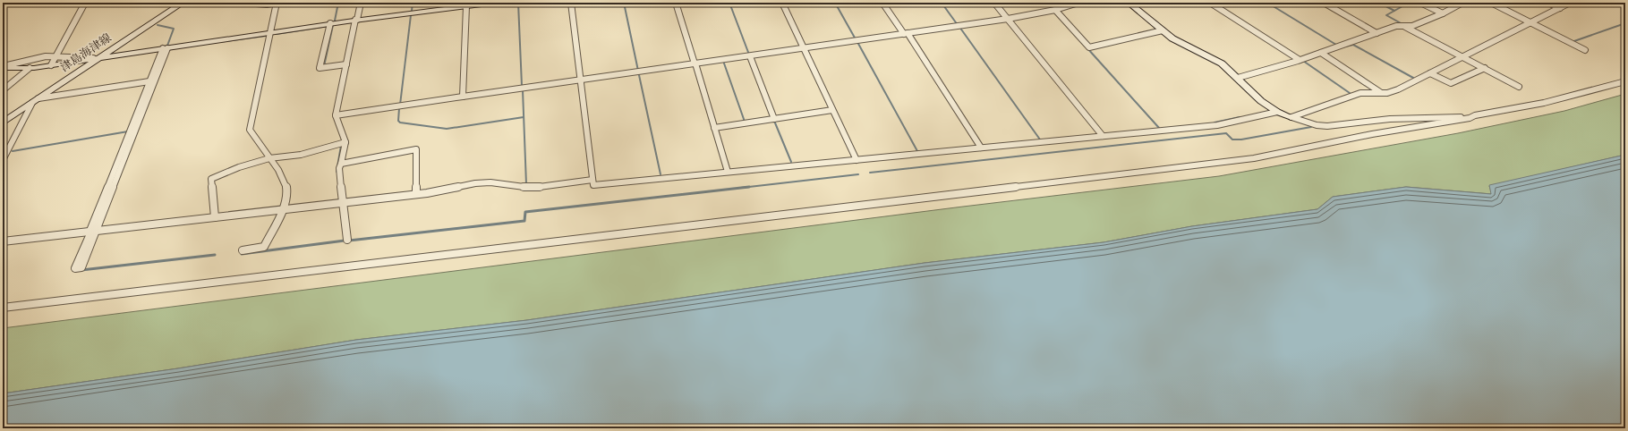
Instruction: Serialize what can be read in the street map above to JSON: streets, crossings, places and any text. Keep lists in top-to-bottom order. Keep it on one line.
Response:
{"streets":{"street":["津島海津線"]}}
